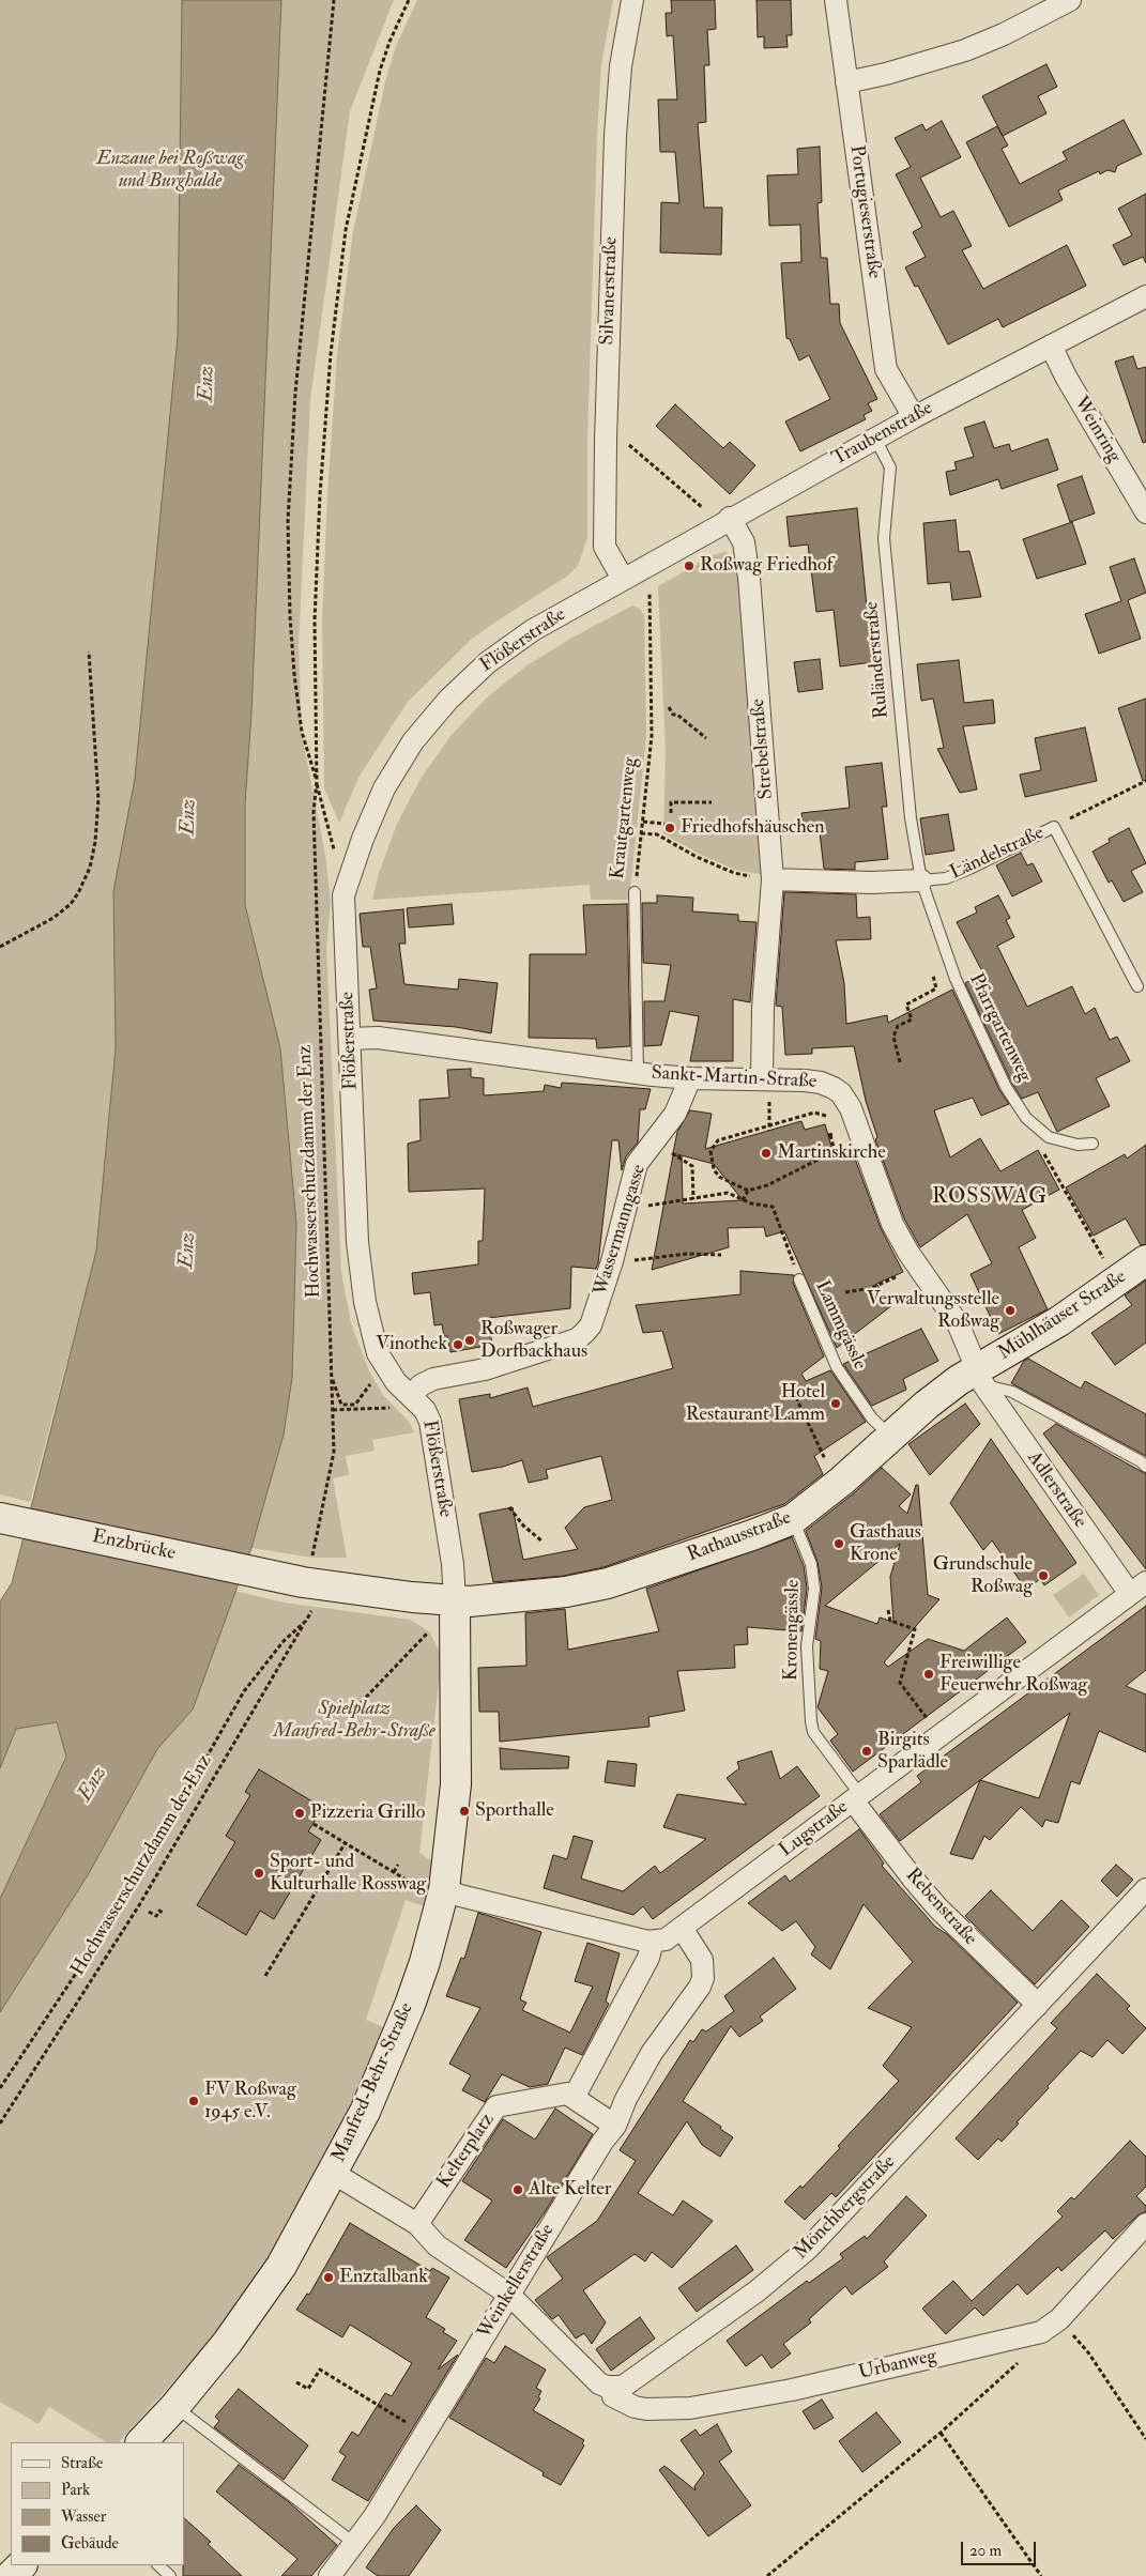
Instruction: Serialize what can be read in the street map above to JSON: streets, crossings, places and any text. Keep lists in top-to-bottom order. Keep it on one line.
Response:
{"streets":{"street":["Portugieserstraße","Silvanerstraße","Weinring","Traubenstraße","Flößerstraße","Strebelstraße","Ländelstraße","Sankt-Martin-Straße","Wassermanngasse","Mühlhäuser Straße","Adlerstraße","Rathausstraße","Enzbrücke","Lugstraße","Rebenstraße","Manfred-Behr-Straße","Kelterplatz","Mönchbergstraße","Weinkellerstraße","Urbanweg"],"lane":["Ruländerstraße","Krautgartenweg","Pfarrgartenweg","Lammgässle","Kronengässle"],"path":["Hochwasserschutzdamm der Enz"]},"crossings":[["Portugieserstraße","Traubenstraße"],["Silvanerstraße","Traubenstraße"],["Silvanerstraße","Flößerstraße"],["Silvanerstraße","Krautgartenweg"],["Weinring","Traubenstraße"],["Traubenstraße","Flößerstraße"],["Traubenstraße","Ruländerstraße"],["Traubenstraße","Strebelstraße"],["Traubenstraße","Krautgartenweg"],["Flößerstraße","Krautgartenweg"],["Flößerstraße","Sankt-Martin-Straße"],["Flößerstraße","Wassermanngasse"],["Flößerstraße","Rathausstraße"],["Flößerstraße","Manfred-Behr-Straße"],["Ruländerstraße","Ländelstraße"],["Ruländerstraße","Pfarrgartenweg"],["Strebelstraße","Ländelstraße"],["Strebelstraße","Sankt-Martin-Straße"],["Krautgartenweg","Sankt-Martin-Straße"],["Ländelstraße","Pfarrgartenweg"],["Sankt-Martin-Straße","Wassermanngasse"],["Sankt-Martin-Straße","Mühlhäuser Straße"],["Sankt-Martin-Straße","Adlerstraße"],["Sankt-Martin-Straße","Rathausstraße"],["Hochwasserschutzdamm der Enz","Rathausstraße"],["Hochwasserschutzdamm der Enz","Enzbrücke"],["Mühlhäuser Straße","Adlerstraße"],["Mühlhäuser Straße","Rathausstraße"],["Lammgässle","Rathausstraße"],["Adlerstraße","Rathausstraße"],["Adlerstraße","Lugstraße"],["Rathausstraße","Enzbrücke"],["Rathausstraße","Kronengässle"],["Rathausstraße","Manfred-Behr-Straße"],["Kronengässle","Lugstraße"],["Kronengässle","Rebenstraße"],["Lugstraße","Rebenstraße"],["Lugstraße","Weinkellerstraße"],["Rebenstraße","Mönchbergstraße"],["Mönchbergstraße","Urbanweg"]],"districts":["ROSSWAG"],"water":["Enz"],"parks":["Enzaue bei Roßwag und Burghalde","Spielplatz Manfred-Behr-Straße"],"places":["Roßwag Friedhof","Friedhofshäuschen","Martinskirche","Verwaltungsstelle Roßwag","Roßwager Dorfbackhaus","Vinothek","Hotel Restaurant Lamm","Gasthaus Krone","Grundschule Roßwag","Freiwillige Feuerwehr Roßwag","Birgits Sparlädle","Sporthalle","Pizzeria Grillo","Sport- und Kulturhalle Rosswag","FV Roßwag 1945 e.V.","Alte Kelter","Enztalbank"],"legend":["Straße","Park","Wasser","Gebäude"],"scale_bar":"20 m"}
